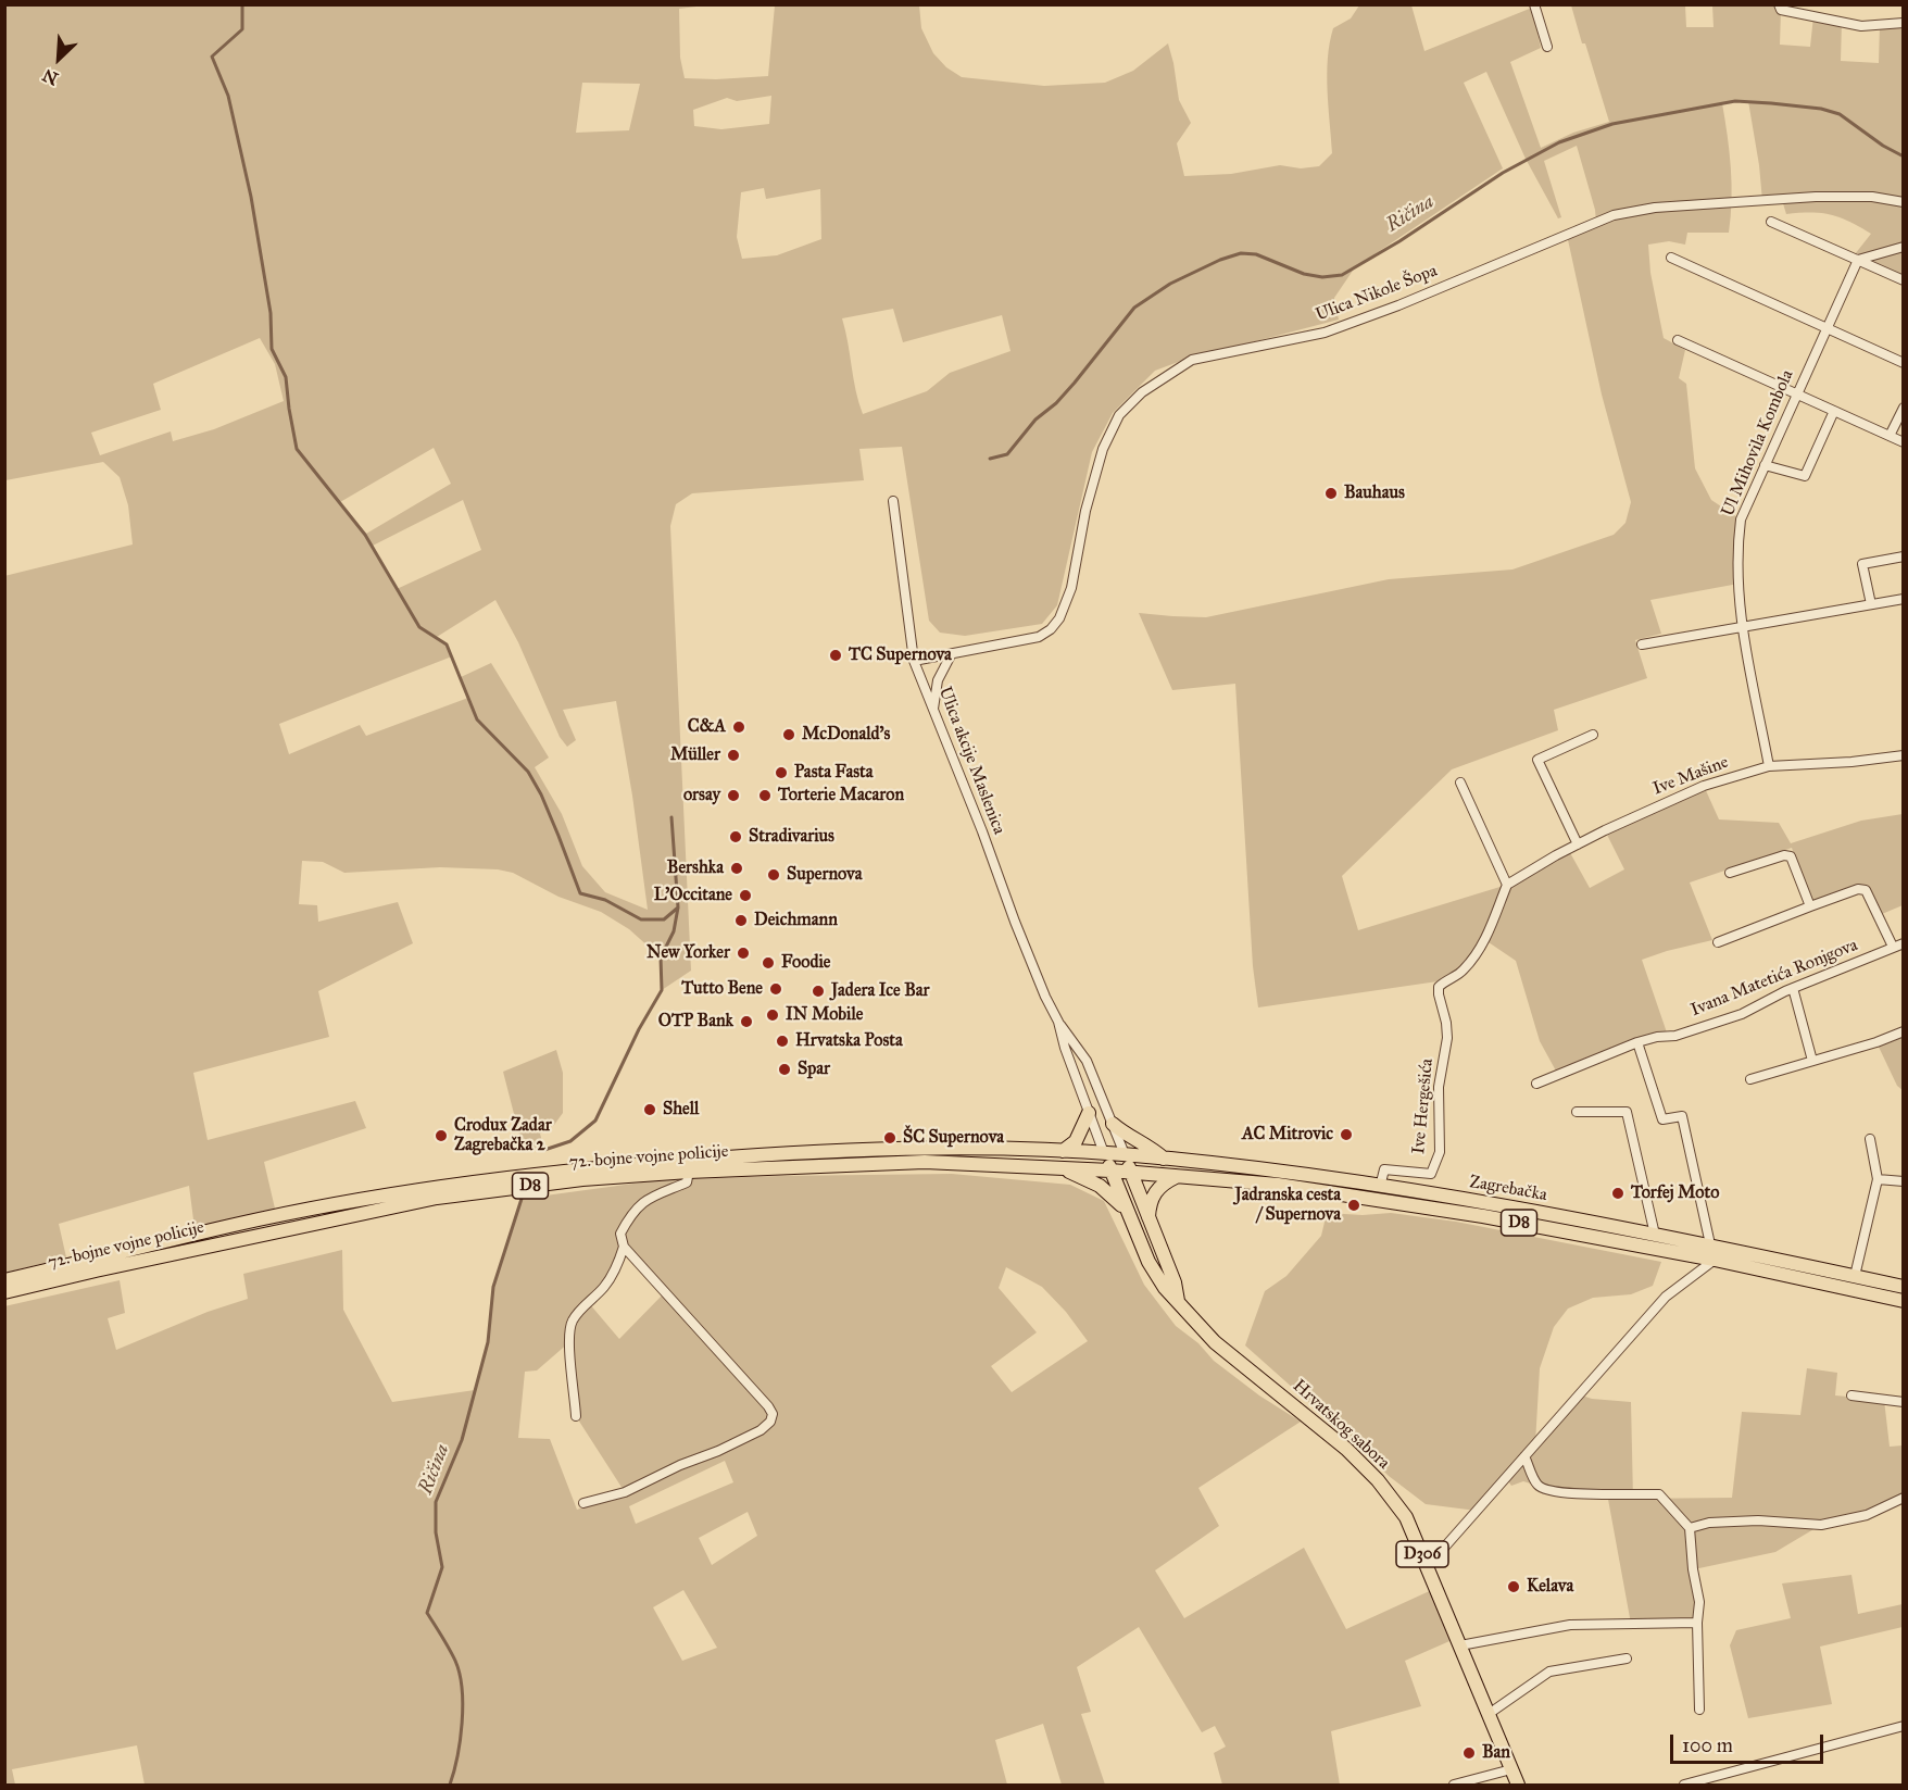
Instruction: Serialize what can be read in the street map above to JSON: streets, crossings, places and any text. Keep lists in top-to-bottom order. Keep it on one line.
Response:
{"streets":{"main road":["72. bojne vojne policije","D8","Zagrebačka","Hrvatskog sabora","D306"],"street":["Ulica Nikole Šopa","Ul Mihovila Kombola","Ulica akcije Maslenica","Ive Mašine","Ivana Matetića Ronjgova","Ive Hergešića"]},"crossings":[["Ulica Nikole Šopa","Ulica akcije Maslenica"],["Ul Mihovila Kombola","Ive Mašine"],["Ulica akcije Maslenica","72. bojne vojne policije"],["Ulica akcije Maslenica","Zagrebačka"],["Ulica akcije Maslenica","Hrvatskog sabora"],["Ive Mašine","Ive Hergešića"],["Ive Hergešića","Zagrebačka"],["72. bojne vojne policije","Zagrebačka"],["72. bojne vojne policije","Hrvatskog sabora"],["Zagrebačka","Hrvatskog sabora"]],"water":["Ričina"],"places":["Bauhaus","TC Supernova","C&A","McDonald's","Müller","Pasta Fasta","orsay","Torterie Macaron","Stradivarius","Bershka","Supernova","L'Occitane","Deichmann","New Yorker","Foodie","Tutto Bene","Jadera Ice Bar","IN Mobile","OTP Bank","Hrvatska Posta","Spar","Shell","AC Mitrovic","Crodux Zadar Zagrebačka 2","ŠC Supernova","Torfej Moto","Jadranska cesta / Supernova","Kelava","Ban"],"scale_bar":"100 m","north":"bottom left"}
